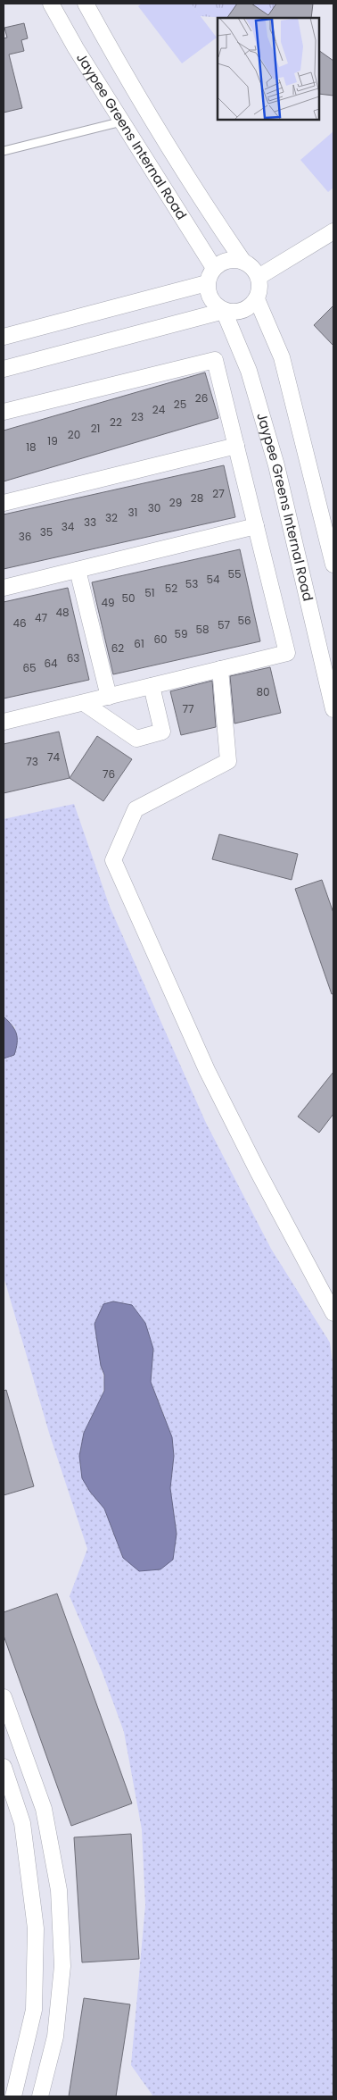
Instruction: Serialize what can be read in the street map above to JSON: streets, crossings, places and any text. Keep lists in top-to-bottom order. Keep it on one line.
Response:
{"streets":{"street":["Jaypee Greens Internal Road"]},"house_numbers":["26","25","24","23","22","21","20","19","18","27","28","29","30","31","32","33","34","35","36","55","54","53","52","51","50","49","48","47","56","46","57","58","59","60","61","62","63","64","65","80","77","74","73","76"]}
